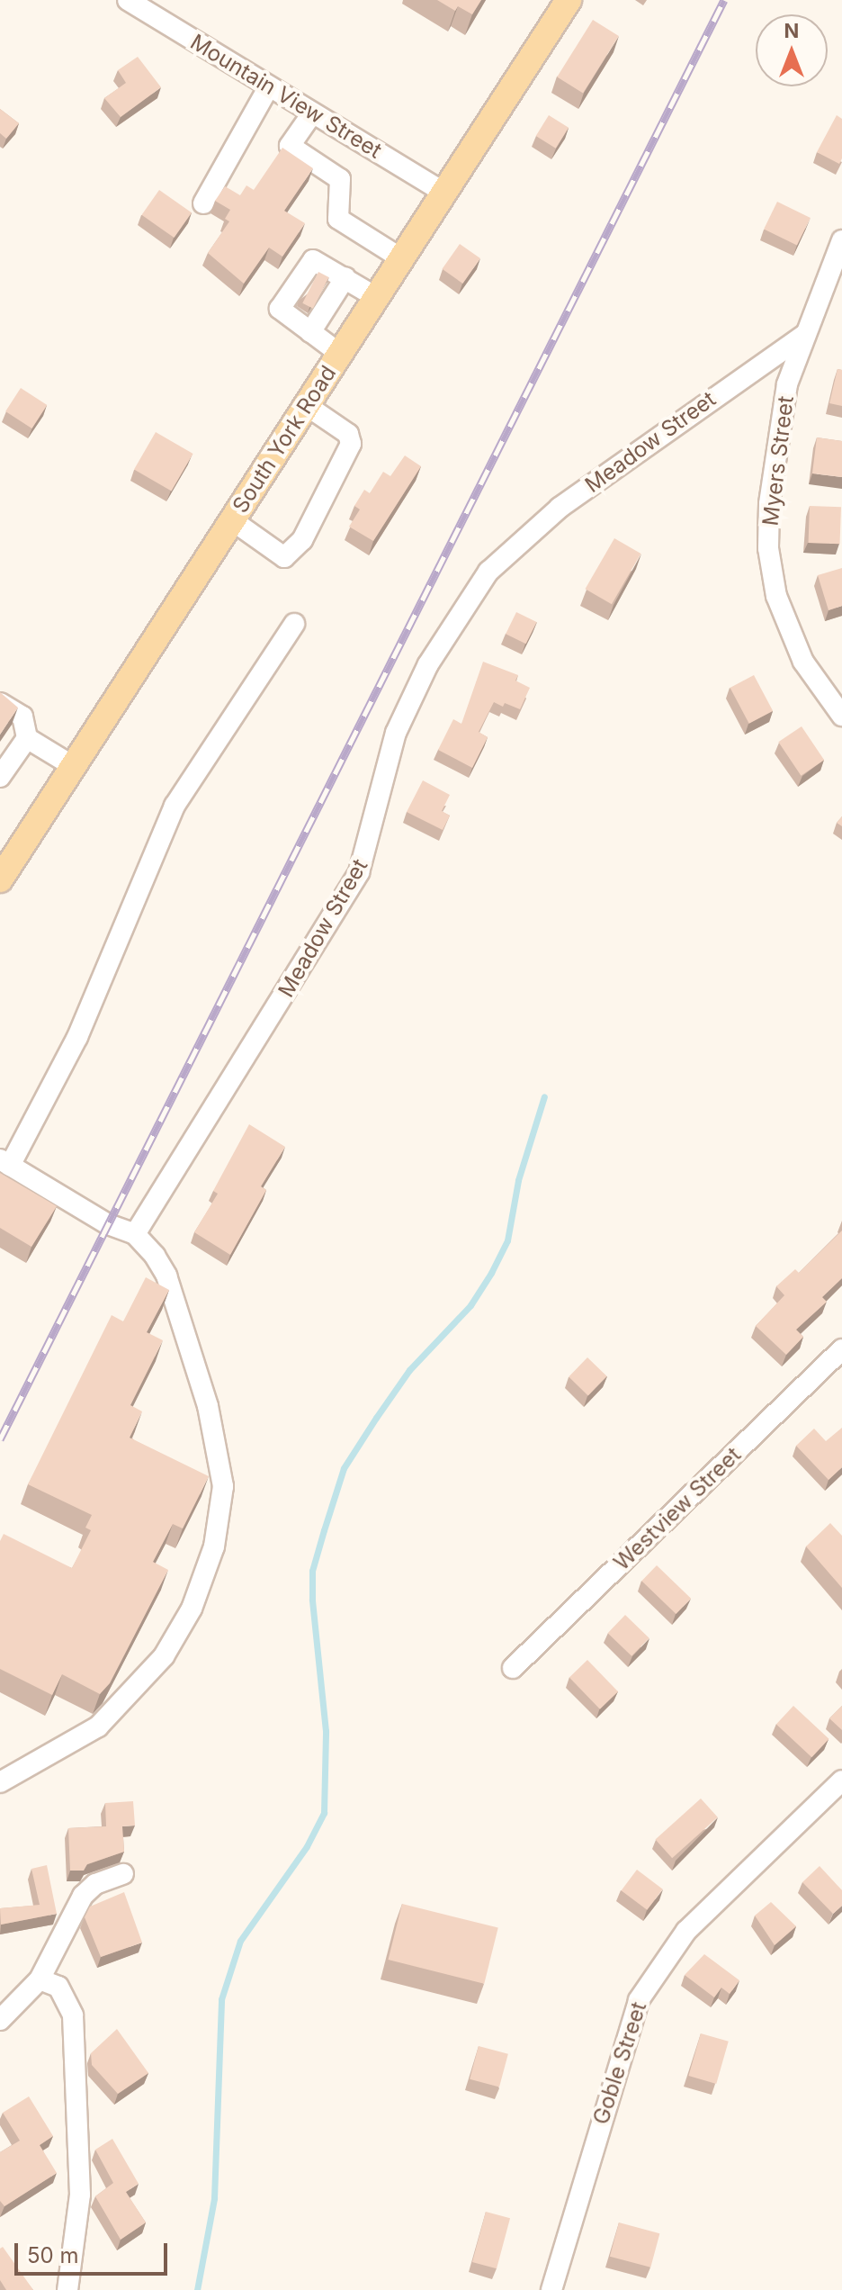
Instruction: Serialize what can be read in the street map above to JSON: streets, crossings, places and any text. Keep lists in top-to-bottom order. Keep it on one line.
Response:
{"streets":{"main road":["South York Road"],"street":["Mountain View Street","Meadow Street","Myers Street","Westview Street","Goble Street"]},"crossings":[["Mountain View Street","South York Road"],["Meadow Street","Myers Street"]],"scale_bar":"50 m","north":"top"}
